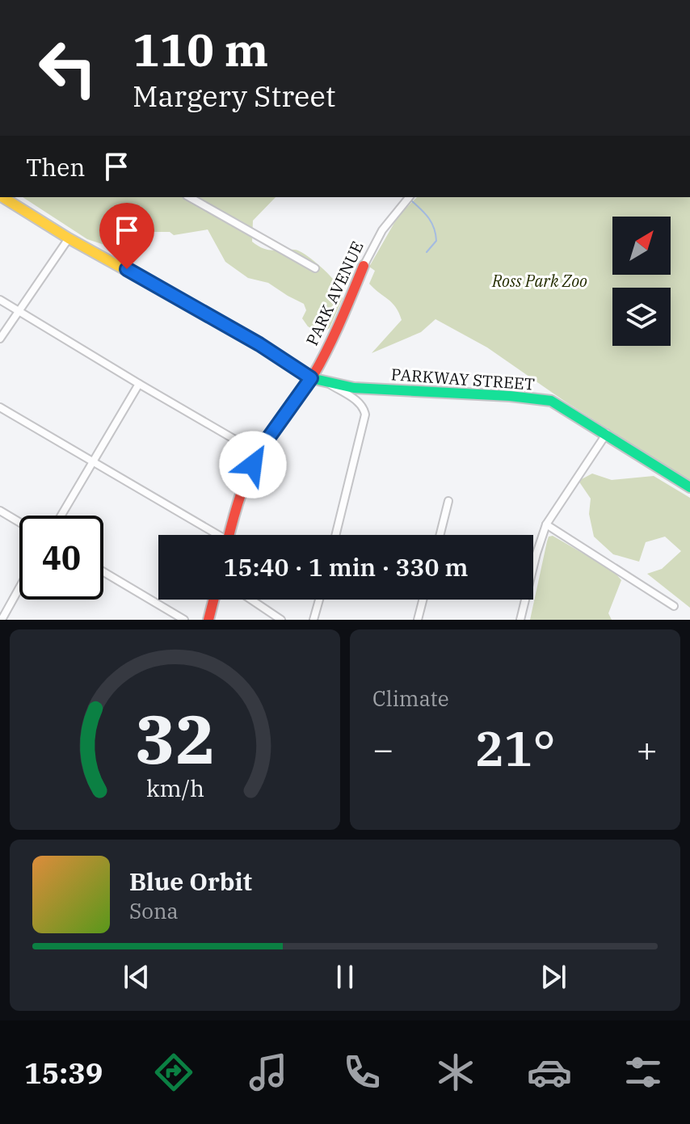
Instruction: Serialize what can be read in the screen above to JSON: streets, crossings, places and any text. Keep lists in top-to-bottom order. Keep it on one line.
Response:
{"streets":{"street":["PARK AVENUE","PARKWAY STREET"]},"crossings":[["PARK AVENUE","PARKWAY STREET"]],"parks":["Ross Park Zoo"],"north":"top right","page":{"turn":["110 m","Margery Street"],"then":"Then","limit":"40","trip":"15:40 · 1 min · 330 m","tile":"Climate","heat":["−","21°","+"],"song":["Blue Orbit","Sona"],"tabs":"15:39","gauge":["32","km/h"]}}
